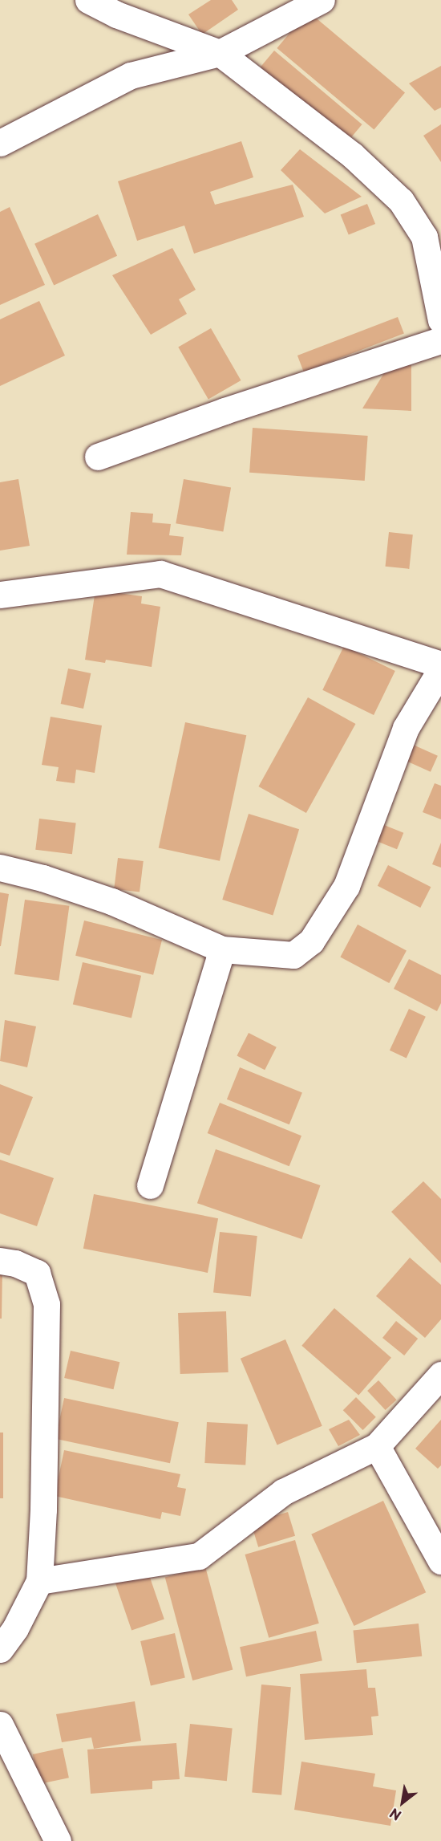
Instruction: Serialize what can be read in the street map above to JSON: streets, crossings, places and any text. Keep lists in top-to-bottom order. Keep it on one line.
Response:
{"north":"bottom left"}
